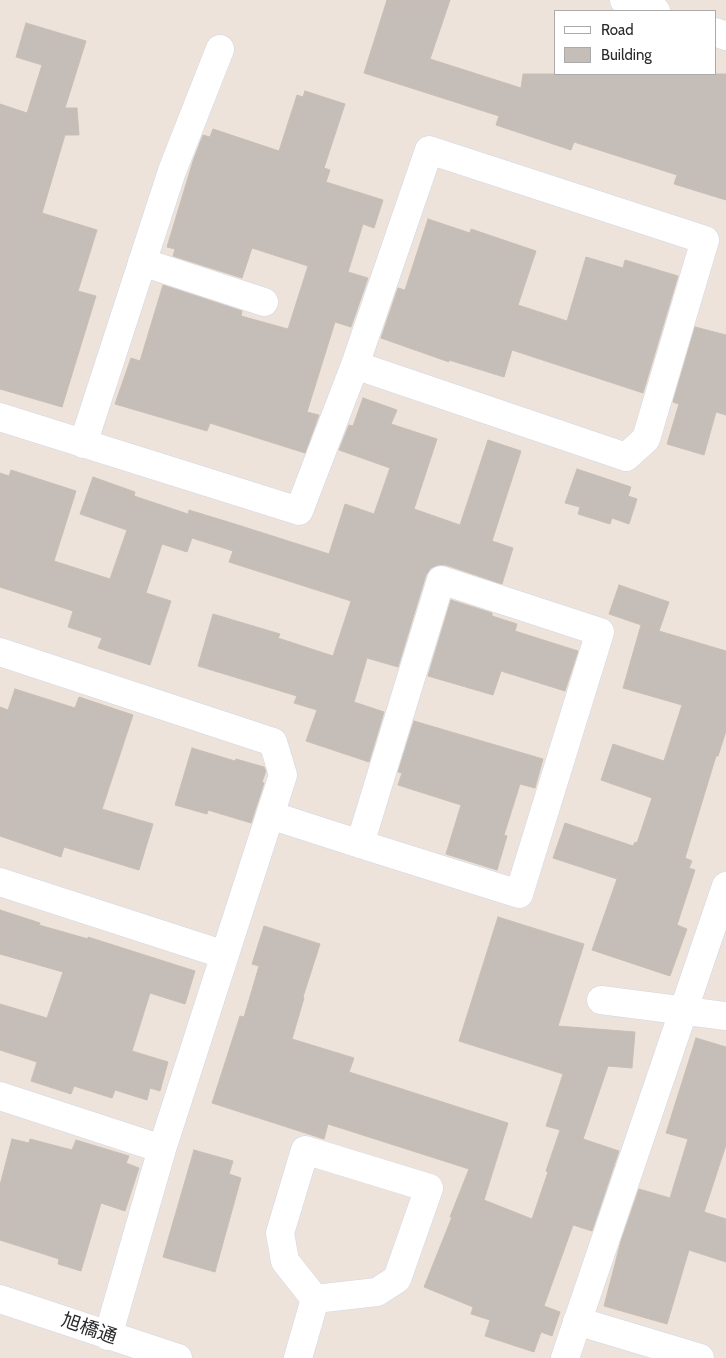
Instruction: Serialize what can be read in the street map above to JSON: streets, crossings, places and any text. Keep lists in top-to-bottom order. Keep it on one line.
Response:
{"streets":{"street":["旭橋通"]},"legend":["Road","Building"]}
